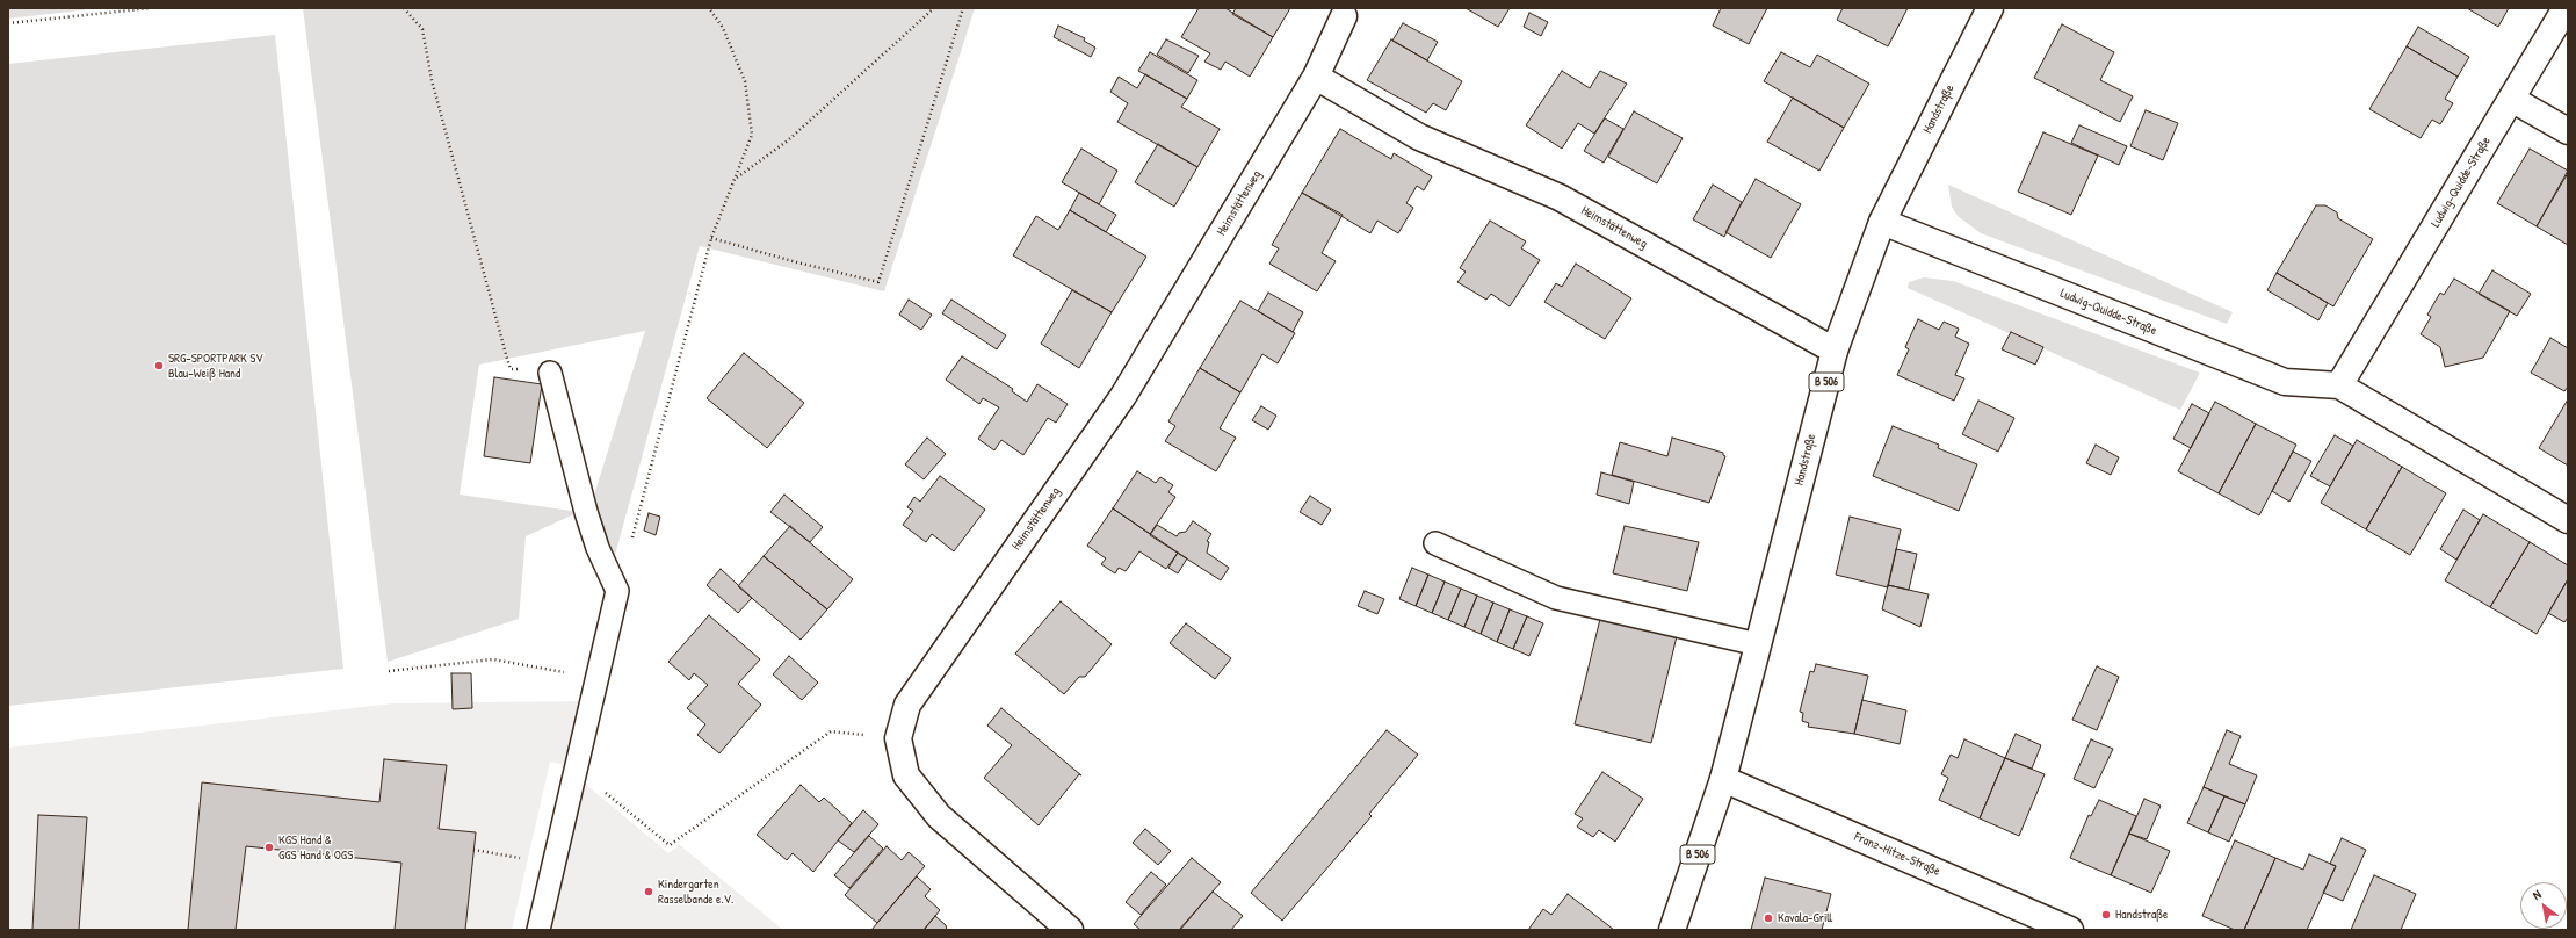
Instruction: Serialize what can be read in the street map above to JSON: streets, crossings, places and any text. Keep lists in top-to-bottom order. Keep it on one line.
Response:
{"streets":{"street":["Handstraße","Ludwig-Quidde-Straße","Heimstättenweg","B 506","Franz-Hitze-Straße"]},"crossings":[["Handstraße","Ludwig-Quidde-Straße"],["Handstraße","Heimstättenweg"],["Handstraße","Franz-Hitze-Straße"]],"places":["SRG-SPORTPARK SV Blau-Weiß Hand","KGS Hand & GGS Hand & OGS","Kindergarten Rasselbande e.V.","Handstraße","Kavala-Grill"],"north":"top left"}
